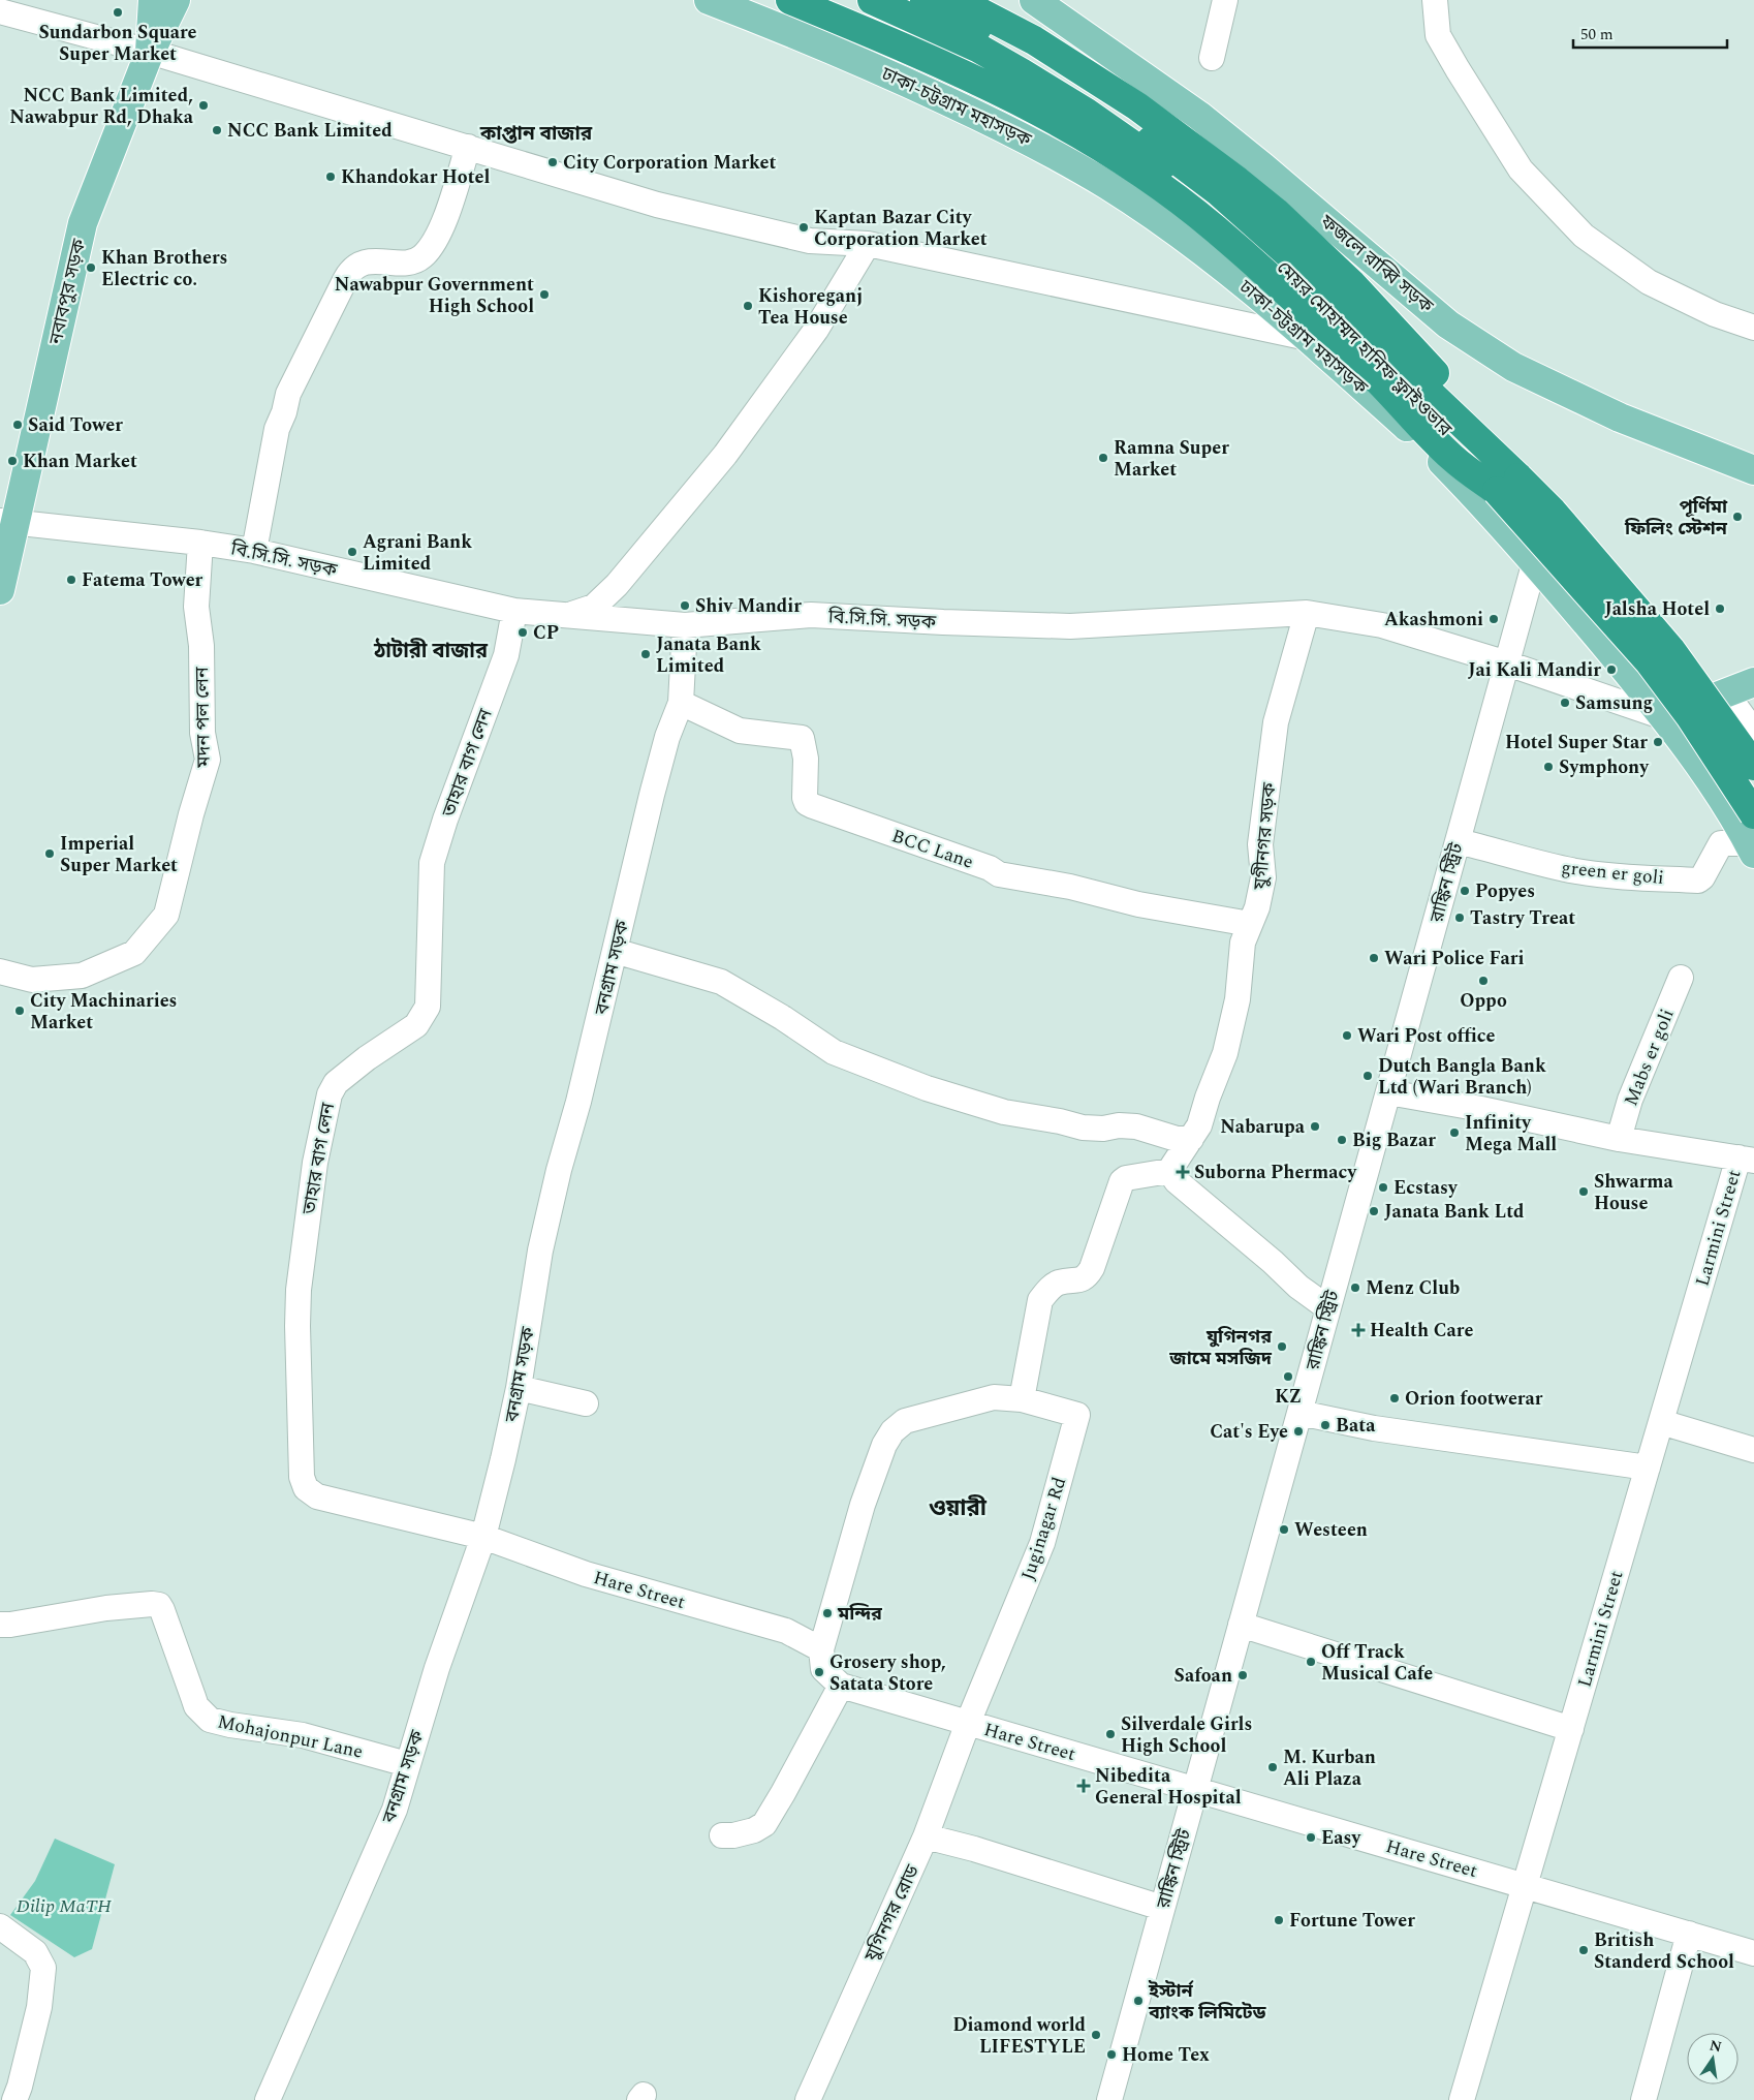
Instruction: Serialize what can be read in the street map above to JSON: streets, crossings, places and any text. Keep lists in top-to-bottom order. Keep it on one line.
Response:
{"streets":{"highway":["মেয়র মোহাম্মদ হানিফ ফ্লাইওভার"],"main road":["ঢাকা-চট্টগ্রাম মহাসড়ক","ফজলে রাব্বি সড়ক","নবাবপুর সড়ক"],"street":["বি.সি.সি. সড়ক","মদন পল লেন","তাহার বাগ লেন","যুগীনগর সড়ক","BCC Lane","green er goli","রাঙ্কিন স্ট্রিট","বনগ্রাম সড়ক","Mabs er goli","Larmini Street","Juginagar Rd","Hare Street","Mohajonpur Lane","যুগিনগর রোড"]},"crossings":[["ঢাকা-চট্টগ্রাম মহাসড়ক","বি.সি.সি. সড়ক"],["ঢাকা-চট্টগ্রাম মহাসড়ক","green er goli"],["ঢাকা-চট্টগ্রাম মহাসড়ক","রাঙ্কিন স্ট্রিট"],["নবাবপুর সড়ক","বি.সি.সি. সড়ক"],["বি.সি.সি. সড়ক","মদন পল লেন"],["বি.সি.সি. সড়ক","তাহার বাগ লেন"],["বি.সি.সি. সড়ক","যুগীনগর সড়ক"],["বি.সি.সি. সড়ক","রাঙ্কিন স্ট্রিট"],["বি.সি.সি. সড়ক","বনগ্রাম সড়ক"],["তাহার বাগ লেন","বনগ্রাম সড়ক"],["তাহার বাগ লেন","Hare Street"],["যুগীনগর সড়ক","BCC Lane"],["BCC Lane","বনগ্রাম সড়ক"],["green er goli","রাঙ্কিন স্ট্রিট"],["রাঙ্কিন স্ট্রিট","Larmini Street"],["রাঙ্কিন স্ট্রিট","Hare Street"],["বনগ্রাম সড়ক","Hare Street"],["বনগ্রাম সড়ক","Mohajonpur Lane"],["Mabs er goli","Larmini Street"],["Larmini Street","Hare Street"],["Juginagar Rd","Hare Street"],["Juginagar Rd","যুগিনগর রোড"],["Hare Street","যুগিনগর রোড"]],"districts":["কাপ্তান বাজার","ঠাটারী বাজার","ওয়ারী"],"parks":["Dilip MaTH"],"places":{"other":["Sundarbon Square Super Market","NCC Bank Limited, Nawabpur Rd, Dhaka","NCC Bank Limited","City Corporation Market","Khandokar Hotel","Kaptan Bazar City Corporation Market","Khan Brothers Electric co.","Nawabpur Government High School","Kishoreganj Tea House","Said Tower","Ramna Super Market","Khan Market","পূর্ণিমা ফিলিং স্টেশন","Agrani Bank Limited","Fatema Tower","Shiv Mandir","Jalsha Hotel","Akashmoni","CP","Janata Bank Limited","Jai Kali Mandir","Samsung","Hotel Super Star","Symphony","Imperial Super Market","Popyes","Tastry Treat","Wari Police Fari","Oppo","City Machinaries Market","Wari Post office","Dutch Bangla Bank Ltd (Wari Branch)","Nabarupa","Infinity Mega Mall","Big Bazar","Ecstasy","Shwarma House","Janata Bank Ltd","Menz Club","যুগিনগর জামে মসজিদ","KZ","Orion footwerar","Bata","Cat's Eye","Westeen","মন্দির","Off Track Musical Cafe","Grosery shop, Satata Store","Safoan","Silverdale Girls High School","M. Kurban Ali Plaza","Easy","Fortune Tower","British Standerd School","ইস্টার্ন ব্যাংক লিমিটেড","Diamond world LIFESTYLE","Home Tex"],"health":["Suborna Phermacy","Health Care","Nibedita General Hospital"]},"scale_bar":"50 m","north":"top"}
